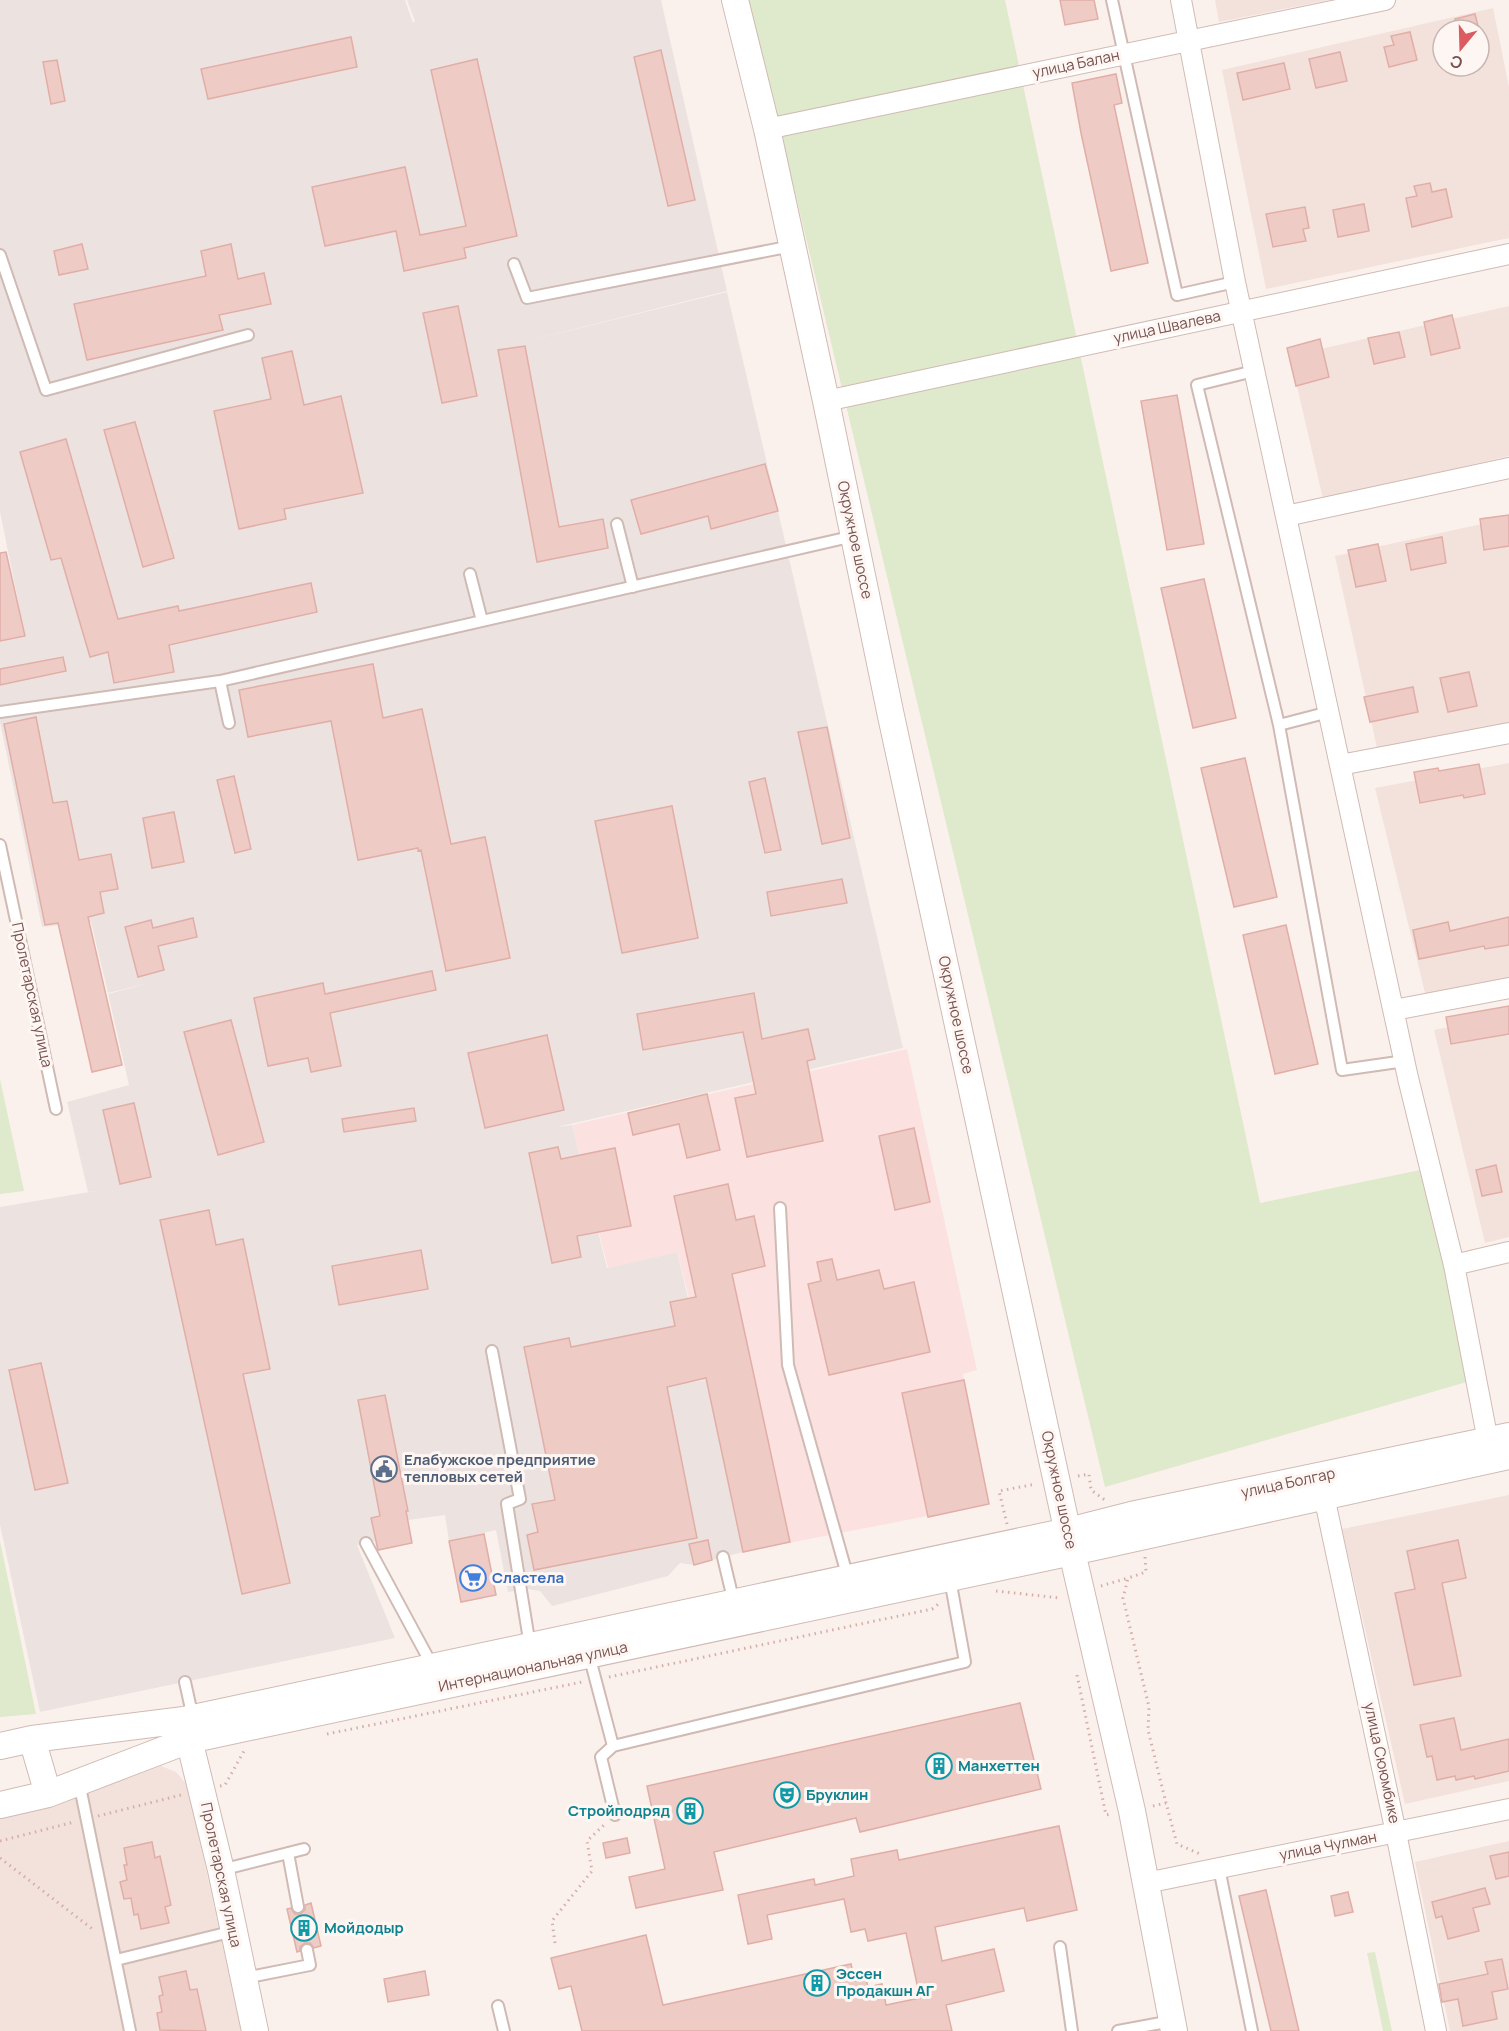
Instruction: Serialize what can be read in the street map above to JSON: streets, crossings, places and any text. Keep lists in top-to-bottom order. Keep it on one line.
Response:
{"streets":{"street":["улица Балан","улица Швалева","Окружное шоссе","Пролетарская улица","улица Болгар","Интернациональная улица","улица Сююмбике","улица Чулман"]},"crossings":[["улица Балан","Окружное шоссе"],["улица Швалева","Окружное шоссе"],["Окружное шоссе","улица Болгар"],["Окружное шоссе","Интернациональная улица"],["Окружное шоссе","улица Чулман"],["Пролетарская улица","Интернациональная улица"],["улица Болгар","Интернациональная улица"],["улица Болгар","улица Сююмбике"],["улица Сююмбике","улица Чулман"]],"places":{"public building":["Елабужское предприятие тепловых сетей"],"supermarket":["Сластела"],"building":["Манхеттен","Стройподряд","Мойдодыр","Эссен Продакшн АГ"],"theatre":["Бруклин"]},"north":"bottom"}
